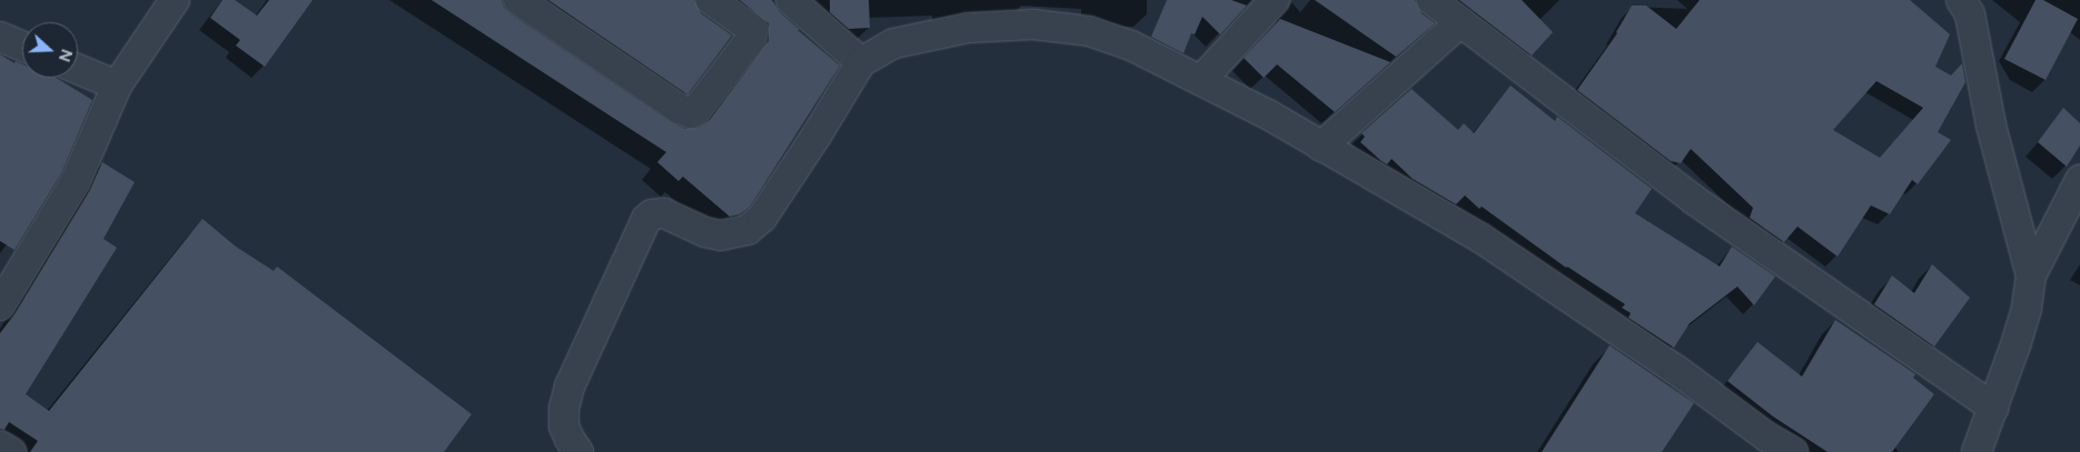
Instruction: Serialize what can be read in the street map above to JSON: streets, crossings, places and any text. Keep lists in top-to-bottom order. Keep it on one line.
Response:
{"north":"right"}
